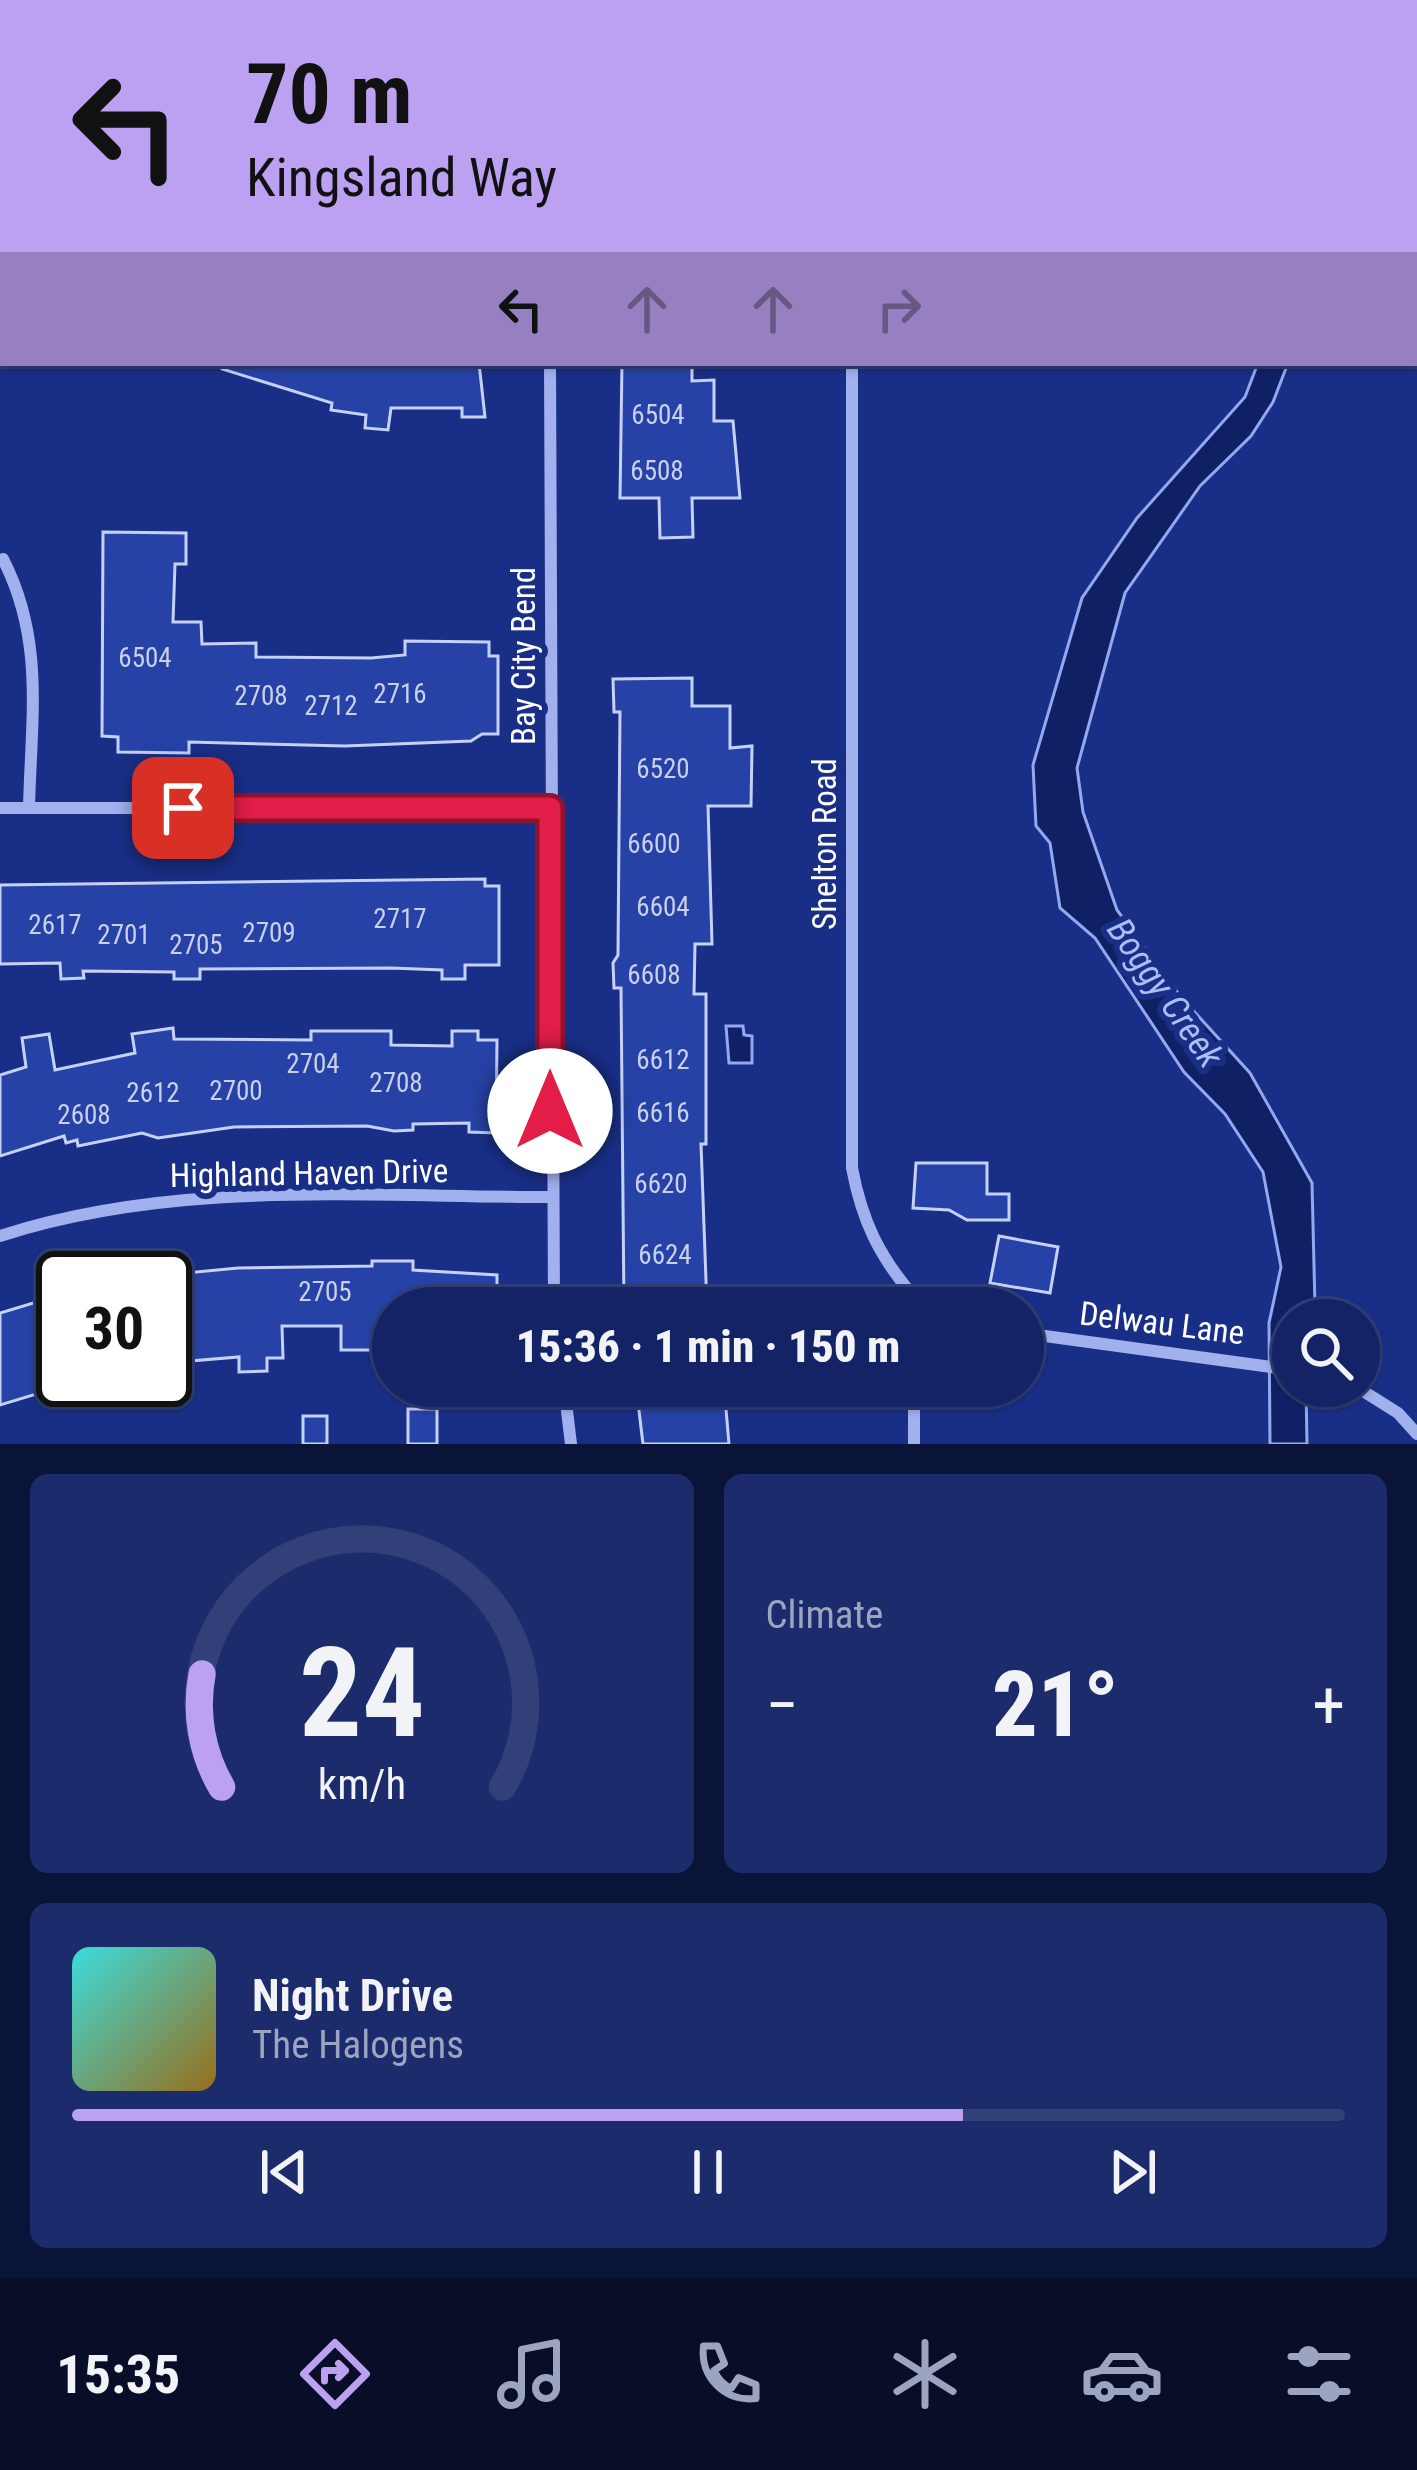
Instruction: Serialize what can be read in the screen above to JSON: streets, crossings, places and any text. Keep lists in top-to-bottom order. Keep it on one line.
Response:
{"streets":{"street":["Bay City Bend","Shelton Road","Highland Haven Drive","Delwau Lane"]},"crossings":[["Bay City Bend","Highland Haven Drive"]],"water":["Boggy Creek"],"house_numbers":["6504","6508","6504","2716","2708","2712","6520","6600","6604","2717","2617","2709","2701","2705","6608","6612","2704","2708","2700","2612","6616","2608","6620","6624","2705"],"page":{"turn":["70 m","Kingsland Way"],"limit":"30","trip":"15:36 · 1 min · 150 m","tile":"Climate","heat":["−","21°","+"],"song":["Night Drive","The Halogens"],"tabs":"15:35","gauge":["24","km/h"]}}
